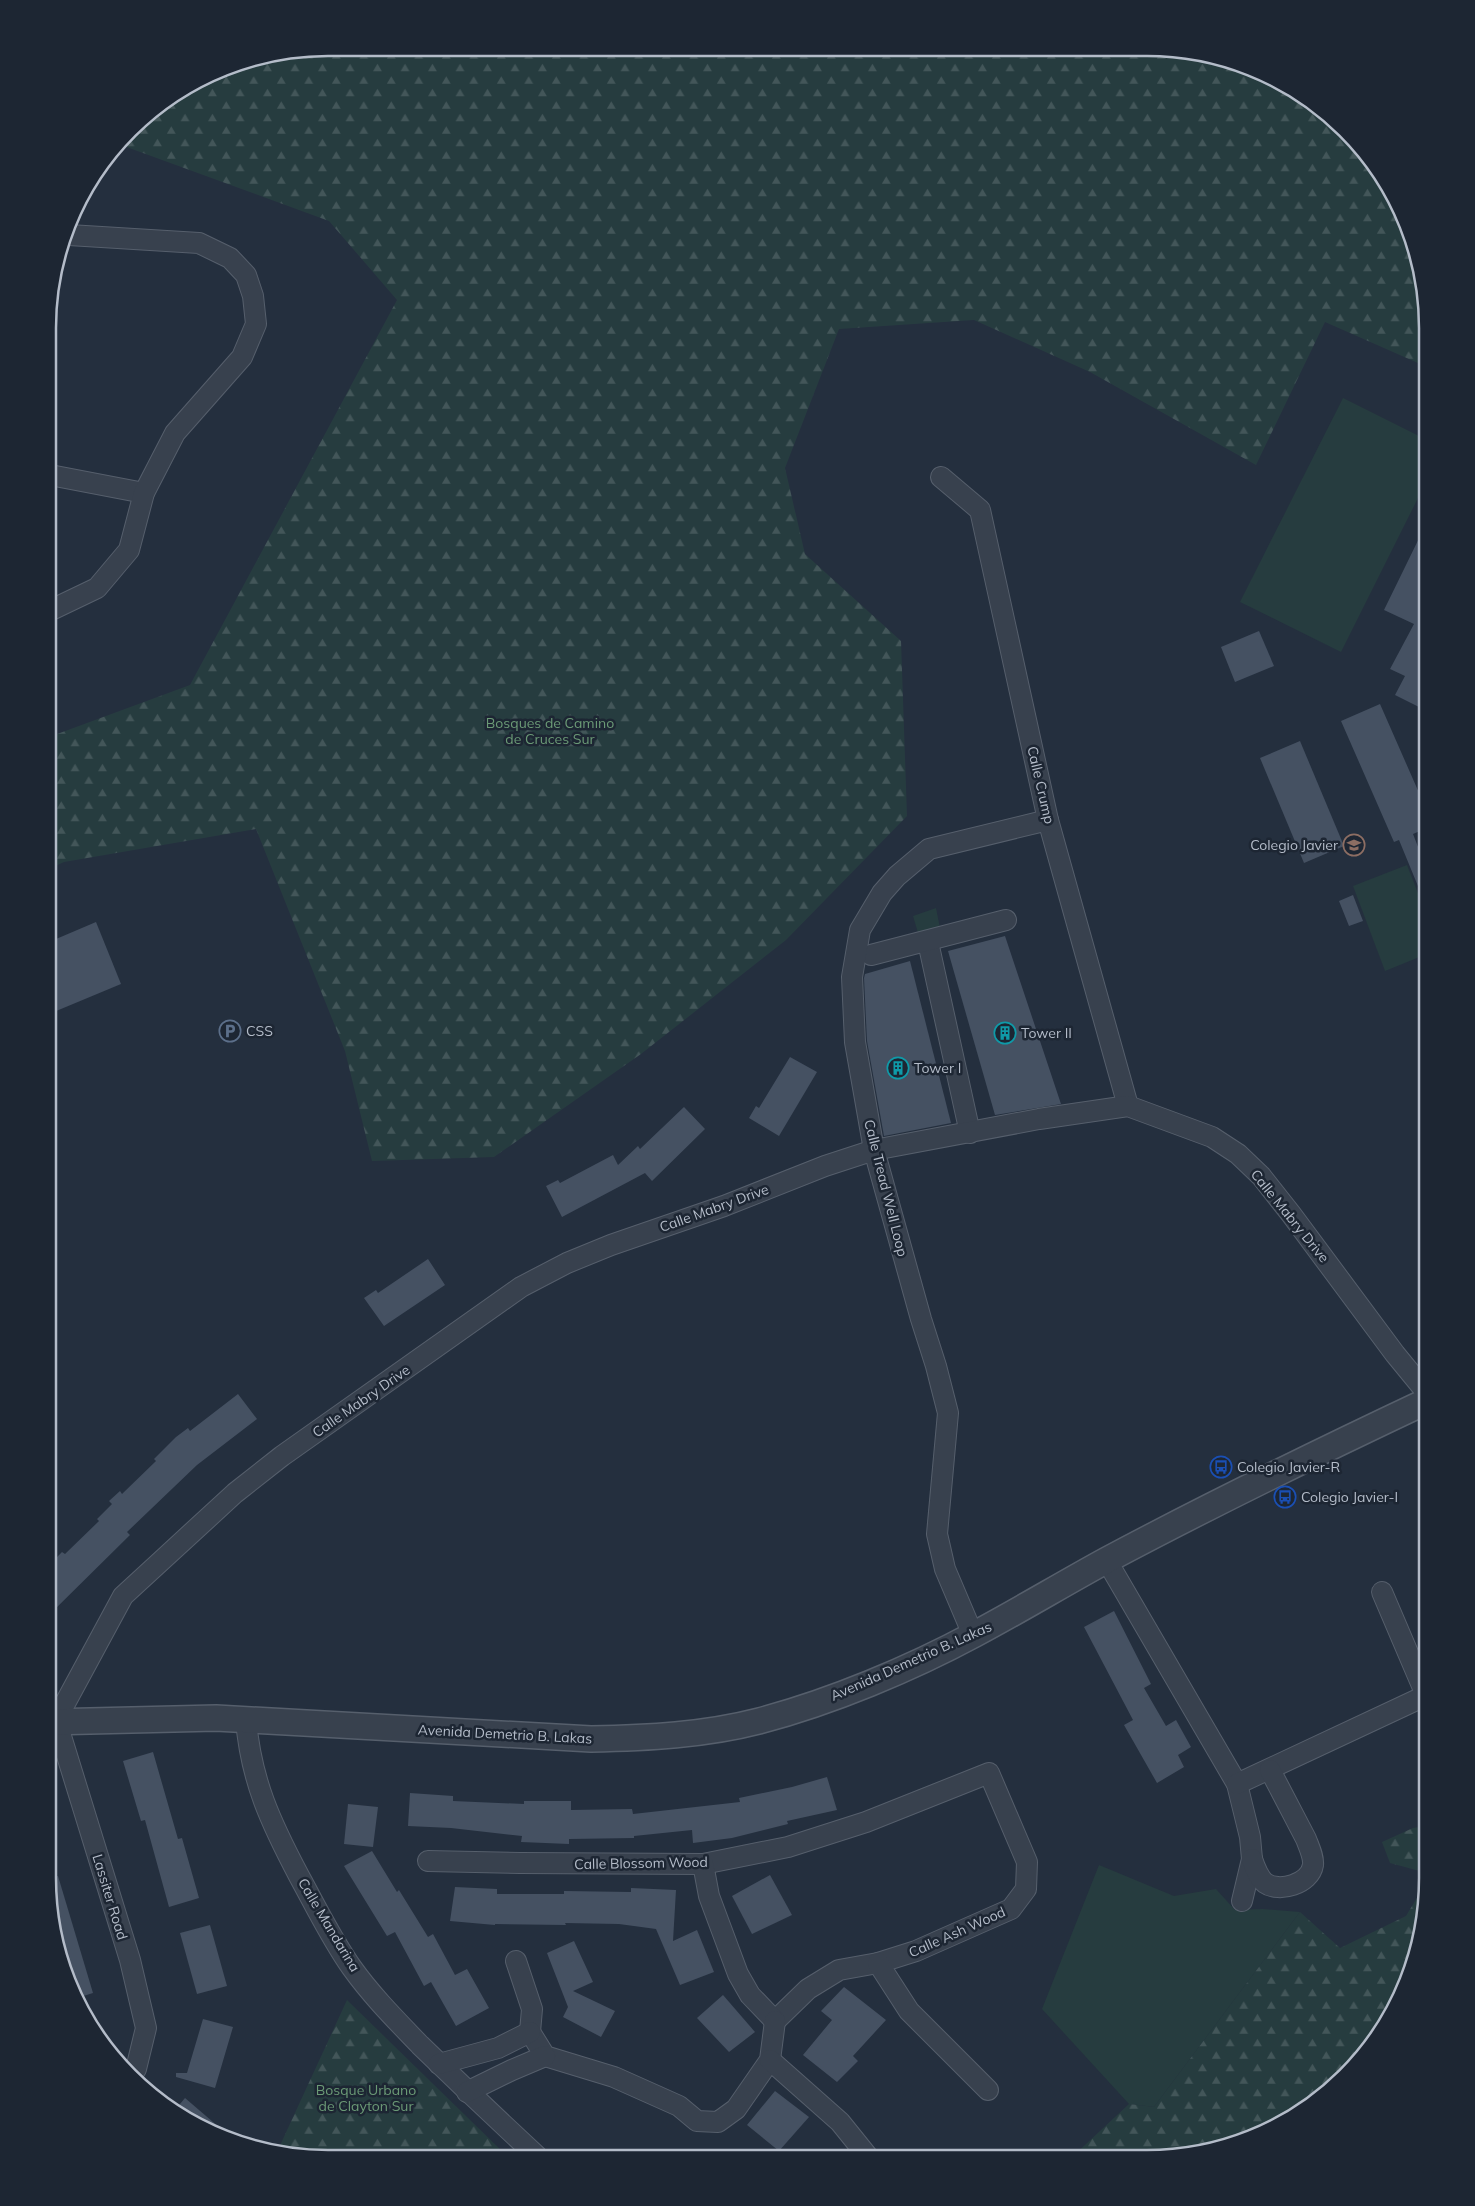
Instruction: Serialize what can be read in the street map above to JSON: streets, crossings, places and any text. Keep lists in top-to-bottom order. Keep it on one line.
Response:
{"streets":{"street":["Calle Crump","Calle Tread Well Loop","Calle Mabry Drive","Avenida Demetrio B. Lakas","Calle Blossom Wood","Lassiter Road","Calle Mandarina","Calle Ash Wood"]},"crossings":[["Calle Crump","Calle Tread Well Loop"],["Calle Crump","Calle Mabry Drive"],["Calle Tread Well Loop","Calle Mabry Drive"],["Calle Tread Well Loop","Avenida Demetrio B. Lakas"],["Avenida Demetrio B. Lakas","Calle Mandarina"],["Calle Blossom Wood","Calle Ash Wood"]],"parks":["Bosques de Camino de Cruces Sur","Bosque Urbano de Clayton Sur"],"places":{"school or university":["Colegio Javier"],"parking":["CSS"],"building":["Tower II","Tower I"],"bus stop":["Colegio Javier-R","Colegio Javier-I"]}}
